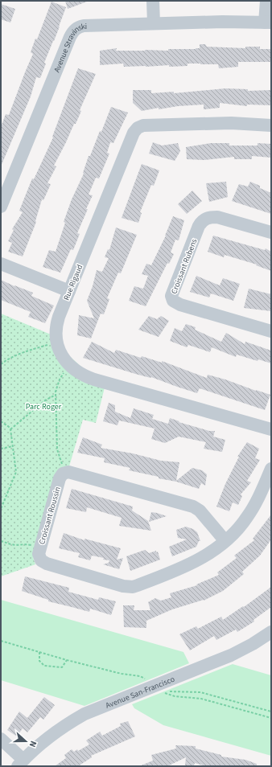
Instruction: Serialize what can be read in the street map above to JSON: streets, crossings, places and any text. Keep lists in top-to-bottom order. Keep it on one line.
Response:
{"streets":{"street":["Avenue Stravinski","Croissant Rubens","Rue Rigaud","Croissant Roussin","Avenue San-Francisco"]},"parks":["Parc Roger"],"north":"right"}
